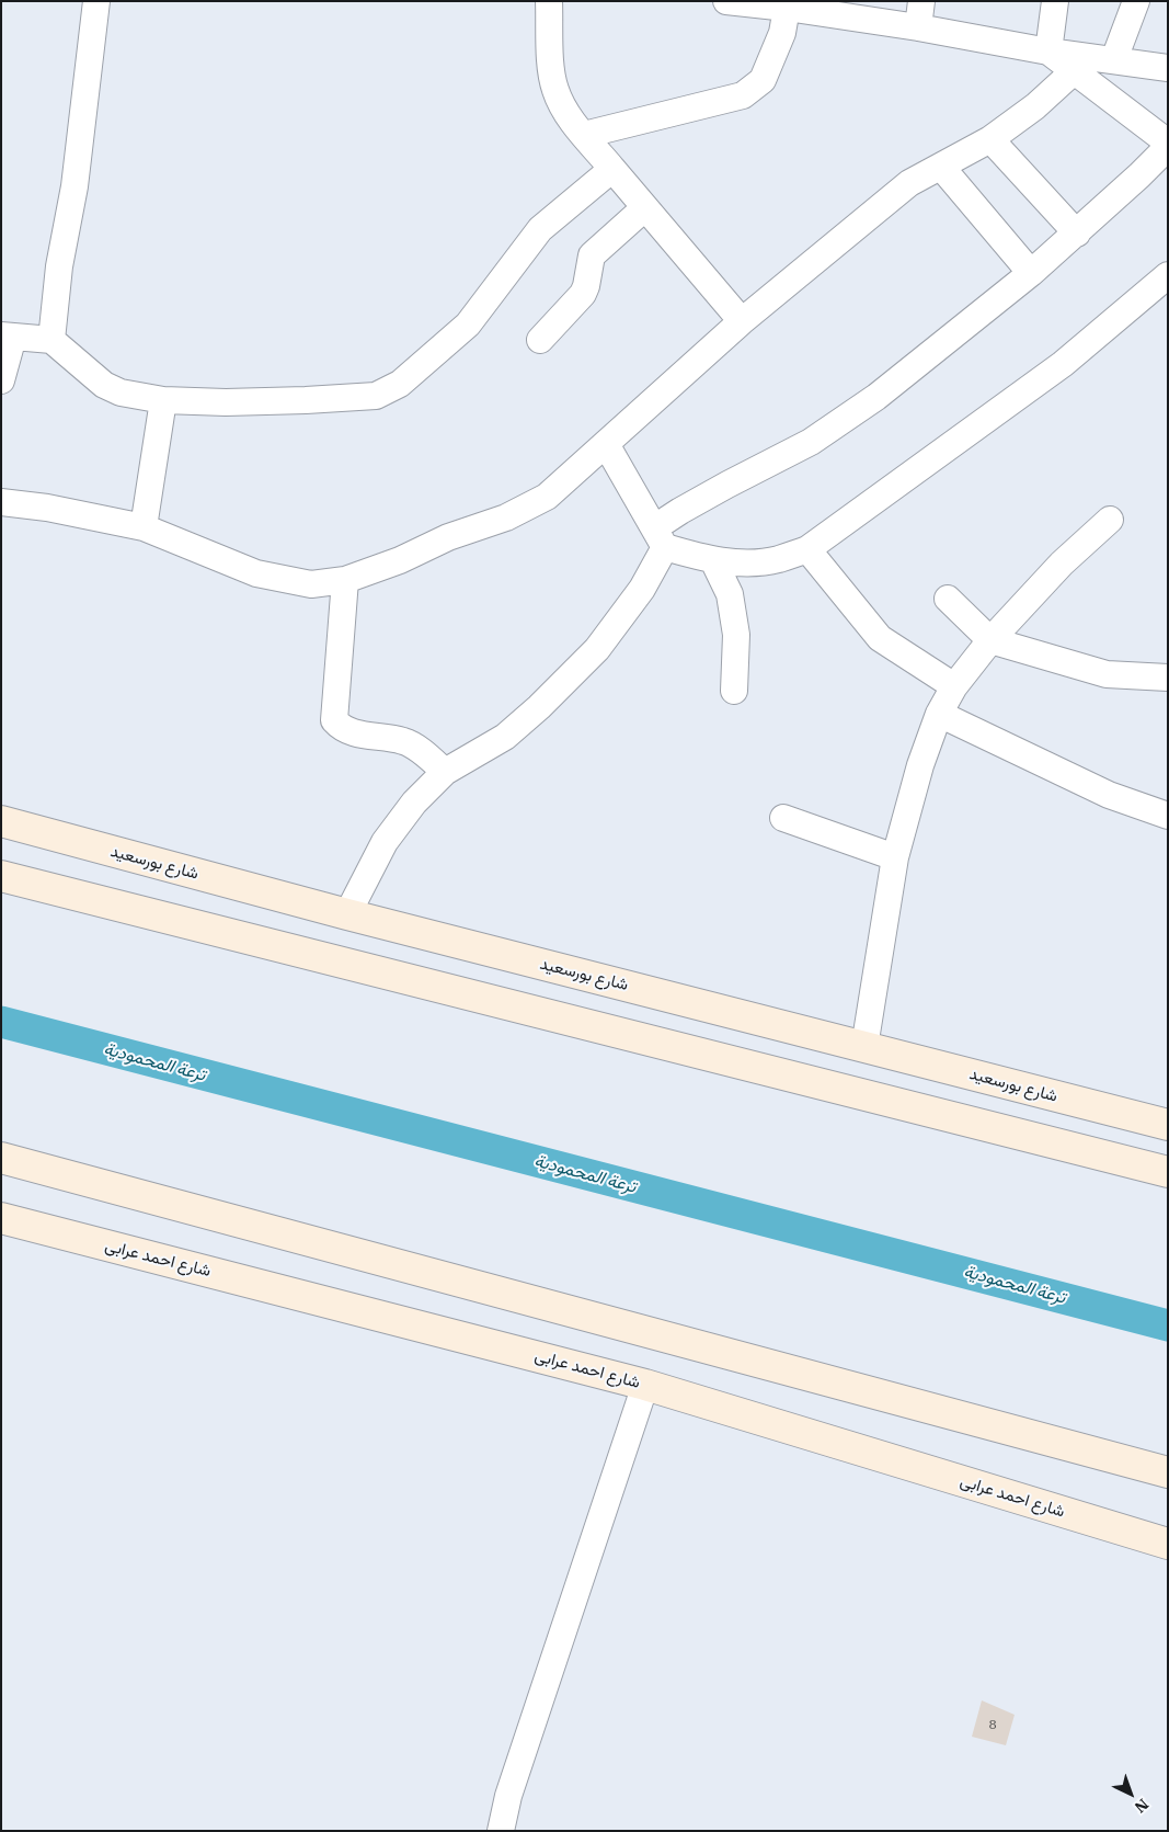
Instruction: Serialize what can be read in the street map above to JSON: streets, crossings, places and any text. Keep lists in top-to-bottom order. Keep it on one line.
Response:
{"streets":{"main road":["شارع بورسعيد","شارع احمد عرابى"]},"water":["ترعة المحمودية"],"house_numbers":["8"],"north":"bottom right"}
